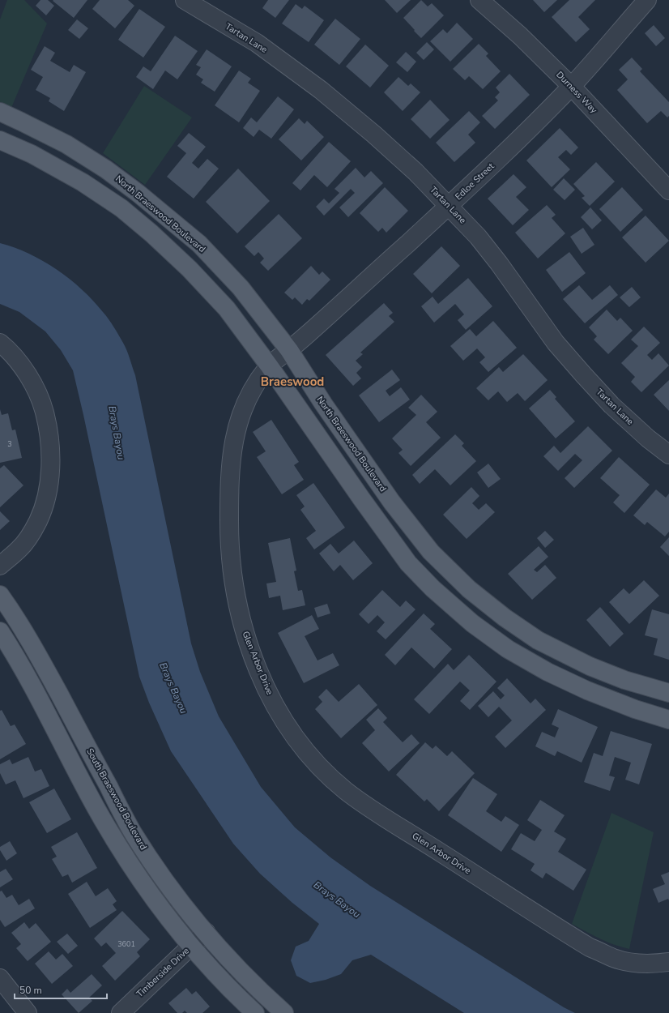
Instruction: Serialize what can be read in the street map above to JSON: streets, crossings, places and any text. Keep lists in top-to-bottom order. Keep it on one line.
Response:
{"streets":{"main road":["North Braeswood Boulevard","South Braeswood Boulevard"],"street":["Tartan Lane","Durness Way","Edloe Street","Glen Arbor Drive","Timberside Drive"]},"crossings":[["Tartan Lane","Edloe Street"],["Durness Way","Edloe Street"],["Edloe Street","North Braeswood Boulevard"],["Edloe Street","Glen Arbor Drive"],["North Braeswood Boulevard","Glen Arbor Drive"],["South Braeswood Boulevard","Timberside Drive"]],"districts":["Braeswood"],"water":["Brays Bayou"],"house_numbers":["3","3601"],"scale_bar":"50 m"}
